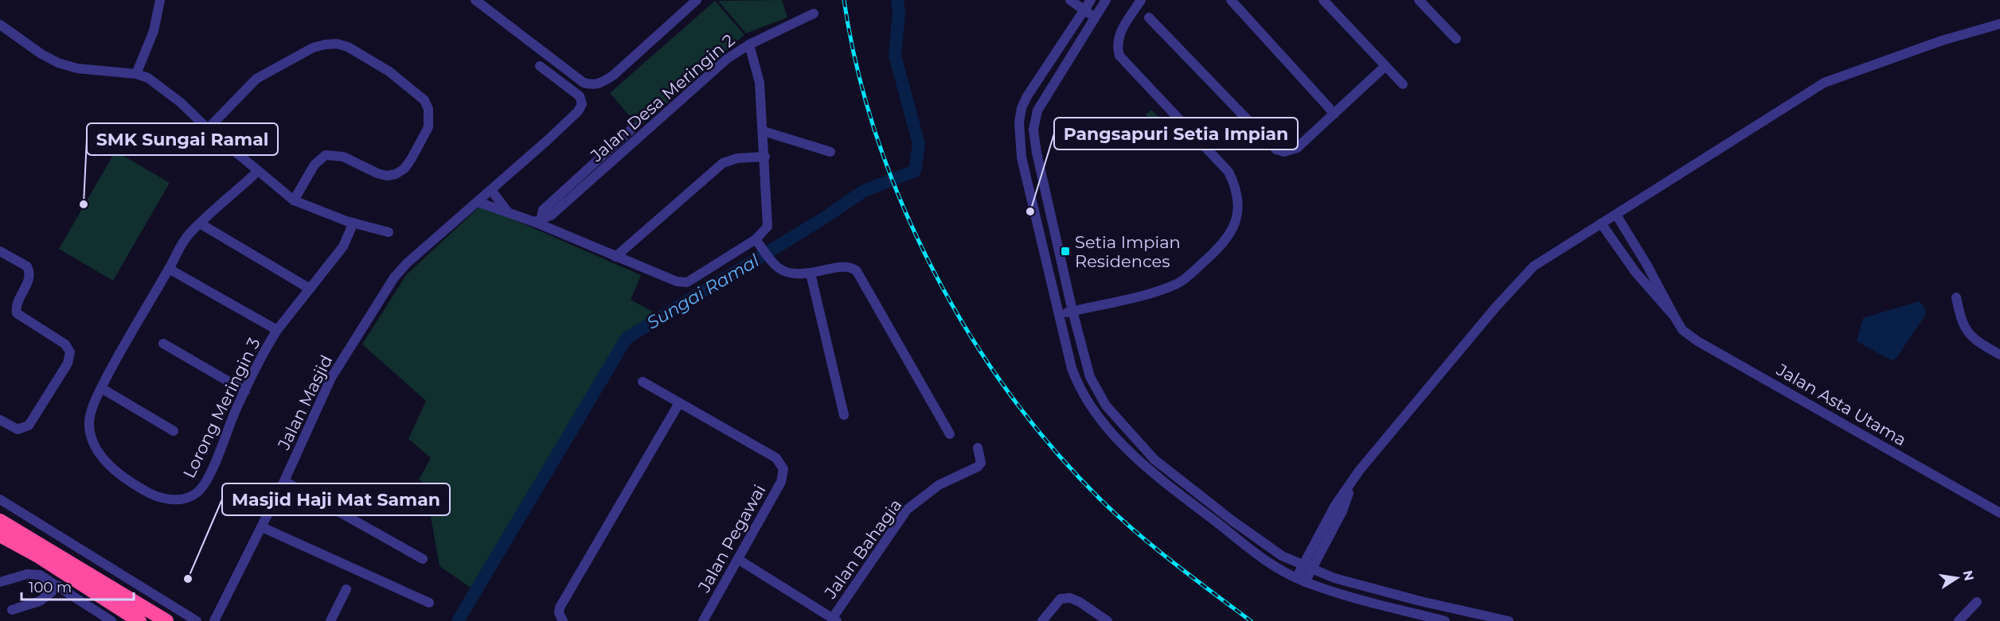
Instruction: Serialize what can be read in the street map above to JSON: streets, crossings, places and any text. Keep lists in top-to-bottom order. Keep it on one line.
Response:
{"streets":{"street":["Jalan Desa Meringin 2","Jalan Masjid","Jalan Asta Utama","Lorong Meringin 3","Jalan Pegawai","Jalan Bahagia"]},"water":["Sungai Ramal"],"places":{"other":["SMK Sungai Ramal","Pangsapuri Setia Impian","Masjid Haji Mat Saman"],"transit":["Setia Impian Residences"]},"scale_bar":"100 m","north":"right"}
